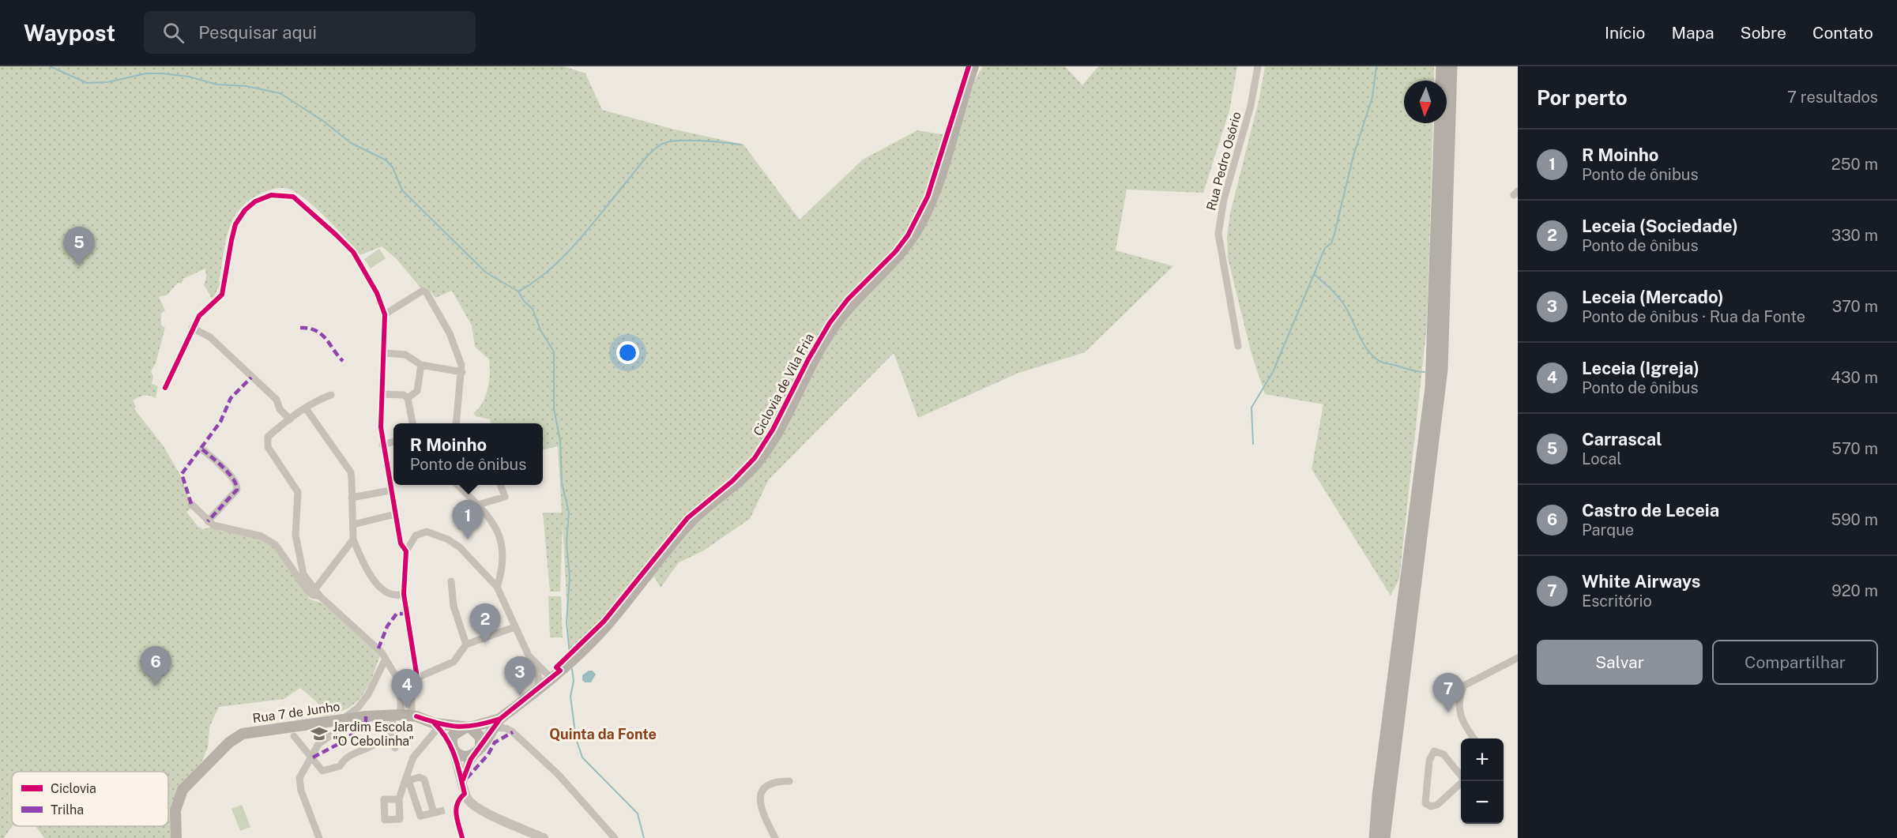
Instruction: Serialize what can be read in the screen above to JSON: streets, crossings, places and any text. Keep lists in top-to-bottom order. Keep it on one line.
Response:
{"streets":{"main road":["Rua 7 de Junho"],"street":["Rua Pedro Osório"],"cycle path":["Ciclovia de Vila Fria"]},"districts":["Quinta da Fonte"],"places":{"school or university":["Jardim Escola \"O Cebolinha\""]},"legend":["Ciclovia","Trilha"],"north":"bottom","page":{"header":"Waypost","search":"Pesquisar aqui","nav":["Início","Mapa","Sobre","Contato"],"heading":["Por perto","7 resultados"],"list":[{"mark":"1","name":"R Moinho","note":"Ponto de ônibus","value":"250 m"},{"mark":"2","name":"Leceia (Sociedade)","note":"Ponto de ônibus","value":"330 m"},{"mark":"3","name":"Leceia (Mercado)","note":"Ponto de ônibus · Rua da Fonte","value":"370 m"},{"mark":"4","name":"Leceia (Igreja)","note":"Ponto de ônibus","value":"430 m"},{"mark":"5","name":"Carrascal","note":"Local","value":"570 m"},{"mark":"6","name":"Castro de Leceia","note":"Parque","value":"590 m"},{"mark":"7","name":"White Airways","note":"Escritório","value":"920 m"}],"pins":["5","1","2","6","3","4","7"],"popup":["R Moinho","Ponto de ônibus"],"buttons":["Salvar","Compartilhar"],"map_buttons":["+","−"]}}
